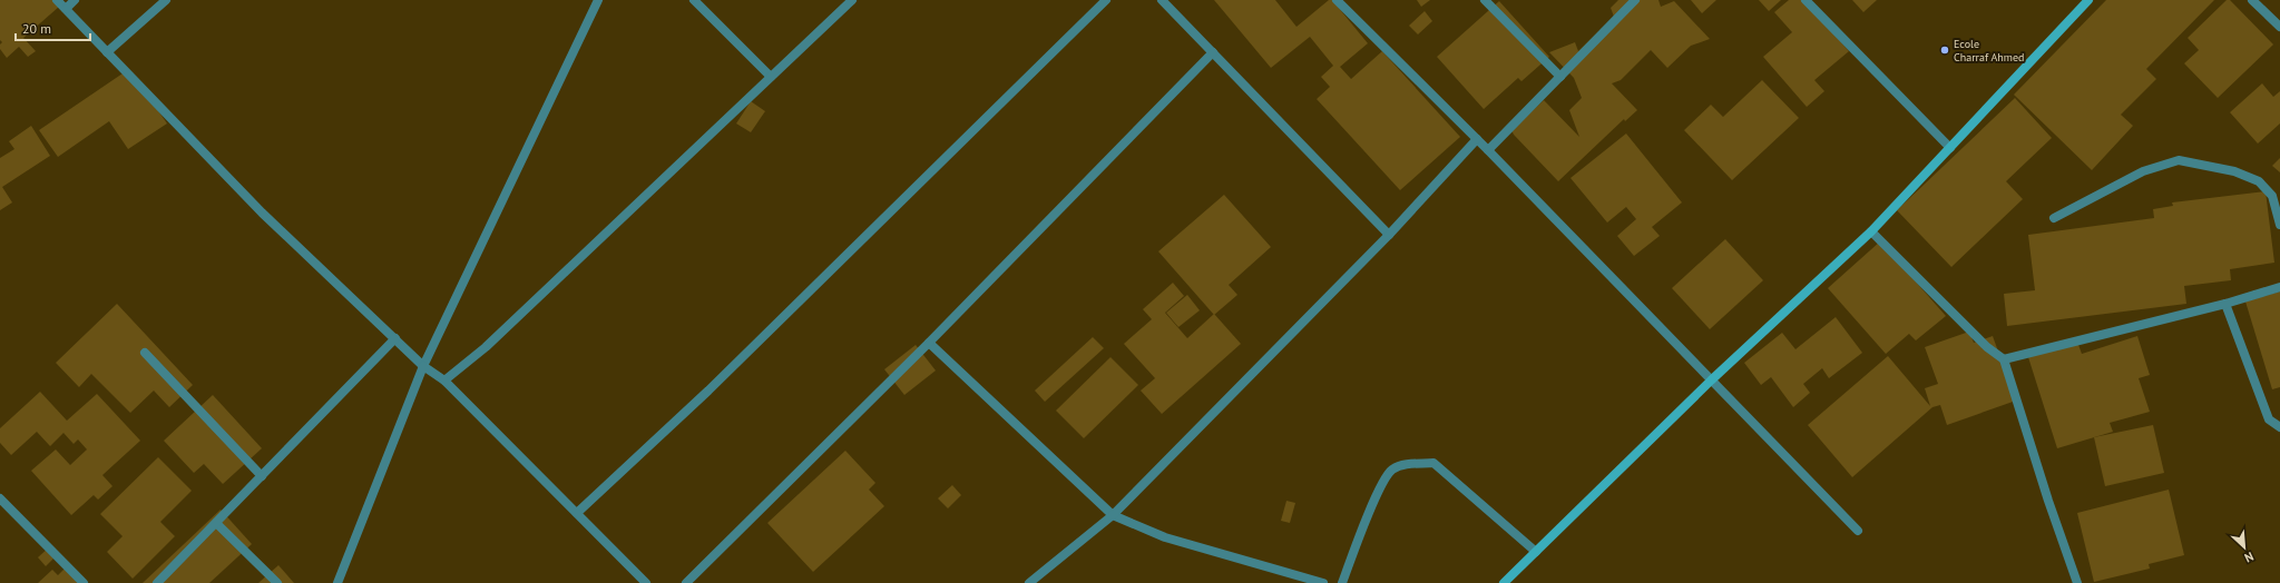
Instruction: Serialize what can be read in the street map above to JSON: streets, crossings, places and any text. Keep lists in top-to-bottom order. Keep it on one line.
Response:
{"places":["Ecole Charraf Ahmed"],"scale_bar":"20 m","north":"bottom right"}
